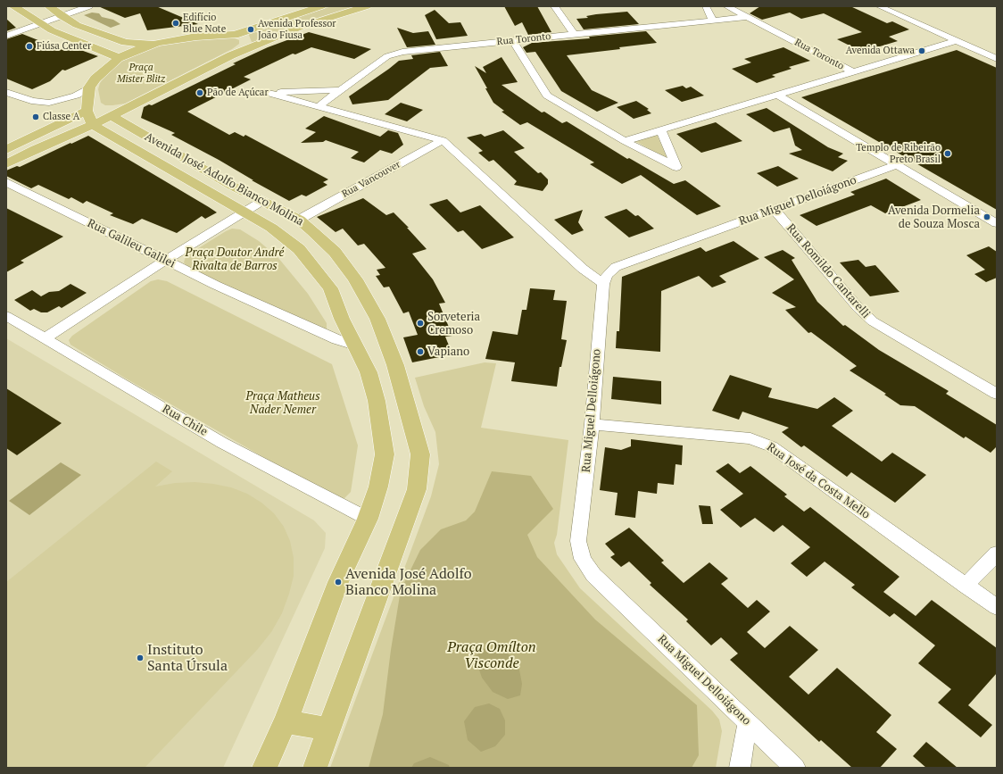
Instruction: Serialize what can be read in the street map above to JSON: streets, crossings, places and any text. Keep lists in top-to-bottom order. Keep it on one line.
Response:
{"streets":{"main road":["Avenida José Adolfo Bianco Molina"],"street":["Rua Toronto","Rua Vancouver","Rua Miguel Delloiágono","Rua Galileu Galilei","Rua Romildo Cantarelli","Rua Chile","Rua José da Costa Mello"]},"crossings":[["Avenida José Adolfo Bianco Molina","Rua Vancouver"],["Avenida José Adolfo Bianco Molina","Rua Galileu Galilei"],["Avenida José Adolfo Bianco Molina","Rua Chile"],["Rua Miguel Delloiágono","Rua Romildo Cantarelli"],["Rua Miguel Delloiágono","Rua José da Costa Mello"]],"parks":["Praça Mister Blitz","Praça Doutor André Rivalta de Barros","Praça Matheus Nader Nemer","Praça Omílton Visconde"],"places":["Edifício Blue Note","Avenida Professor João Fiusa","Fiúsa Center","Avenida Ottawa","Pão de Açúcar","Classe A","Templo de Ribeirão Preto Brasil","Avenida Dormelia de Souza Mosca","Sorveteria Cremoso","Vapiano","Avenida José Adolfo Bianco Molina","Instituto Santa Úrsula"]}
